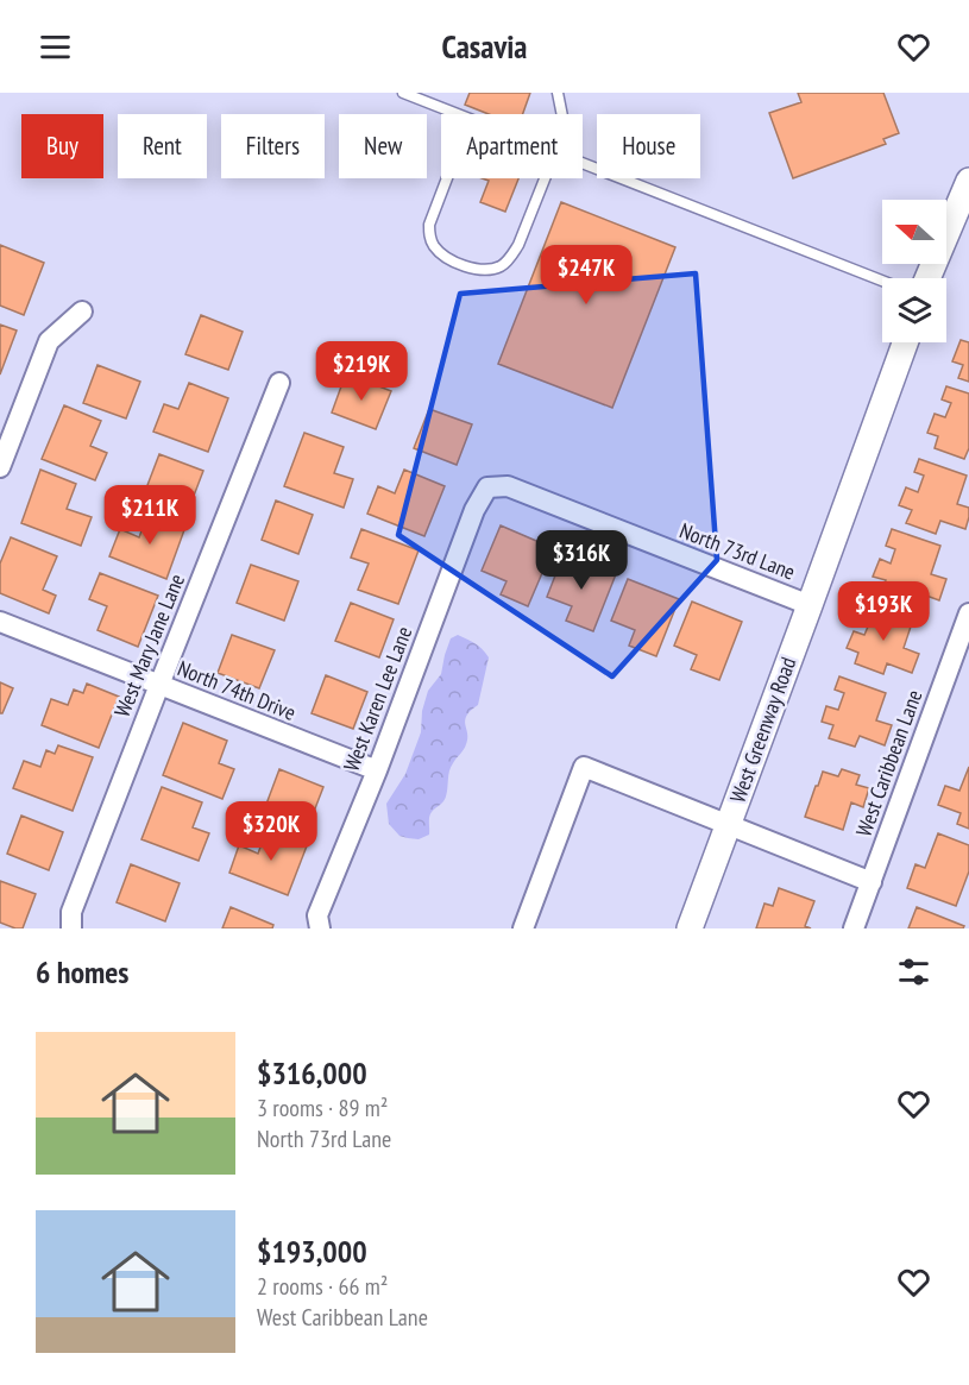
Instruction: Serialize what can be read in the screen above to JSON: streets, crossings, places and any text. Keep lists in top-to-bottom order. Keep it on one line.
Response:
{"streets":{"street":["North 73rd Lane","West Mary Jane Lane","North 74th Drive","West Karen Lee Lane","West Greenway Road","West Caribbean Lane"]},"crossings":[["North 73rd Lane","West Karen Lee Lane"],["North 73rd Lane","West Greenway Road"],["West Mary Jane Lane","North 74th Drive"],["North 74th Drive","West Karen Lee Lane"]],"north":"left","page":{"header":"Casavia","chip":["Buy","Rent","Filters","New","Apartment","House"],"price":["$247K","$219K","$211K","$316K","$193K","$320K"],"heading":"6 homes","list":[{"name":"$316,000","note":"3 rooms · 89 m² · North 73rd Lane"},{"name":"$193,000","note":"2 rooms · 66 m² · West Caribbean Lane"}]}}
